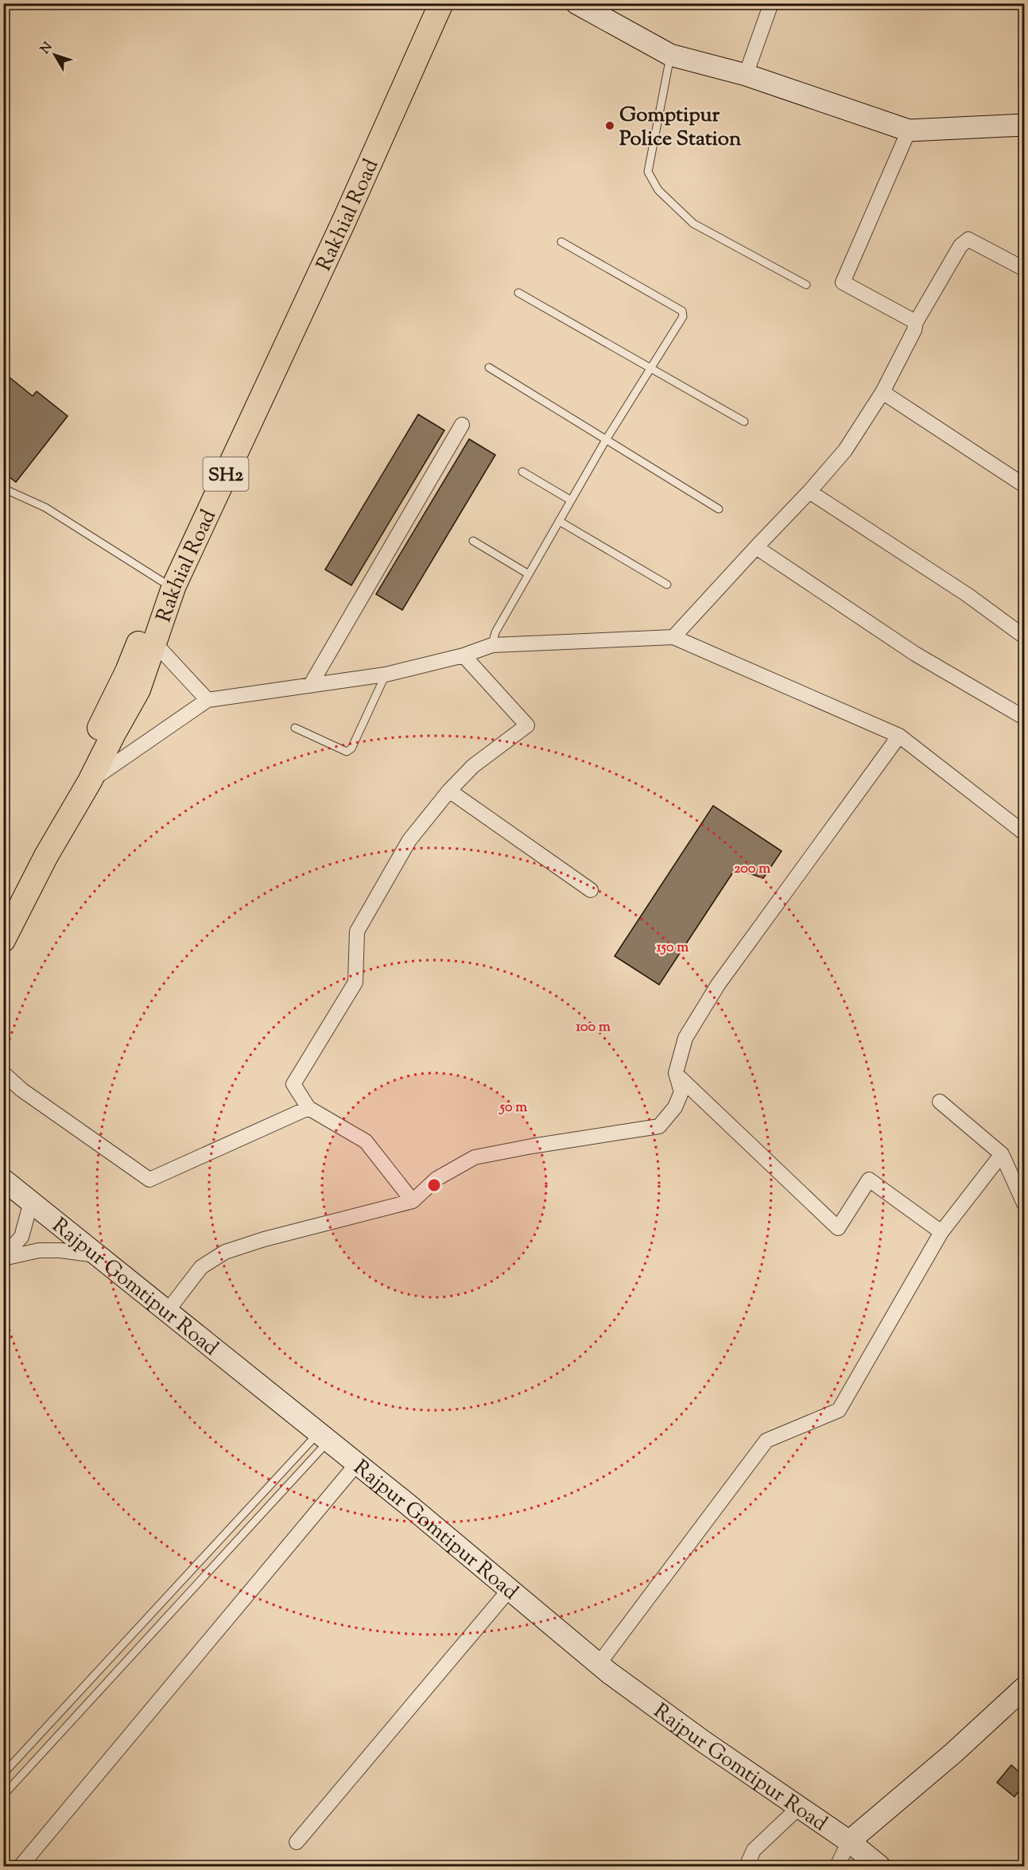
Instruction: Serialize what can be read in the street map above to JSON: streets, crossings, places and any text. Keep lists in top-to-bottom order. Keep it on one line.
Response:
{"streets":{"main road":["Rakhial Road","SH2","Rajpur Gomtipur Road"]},"places":["Gomptipur Police Station"],"north":"top left","rings":["200 m","150 m","100 m","50 m"]}
